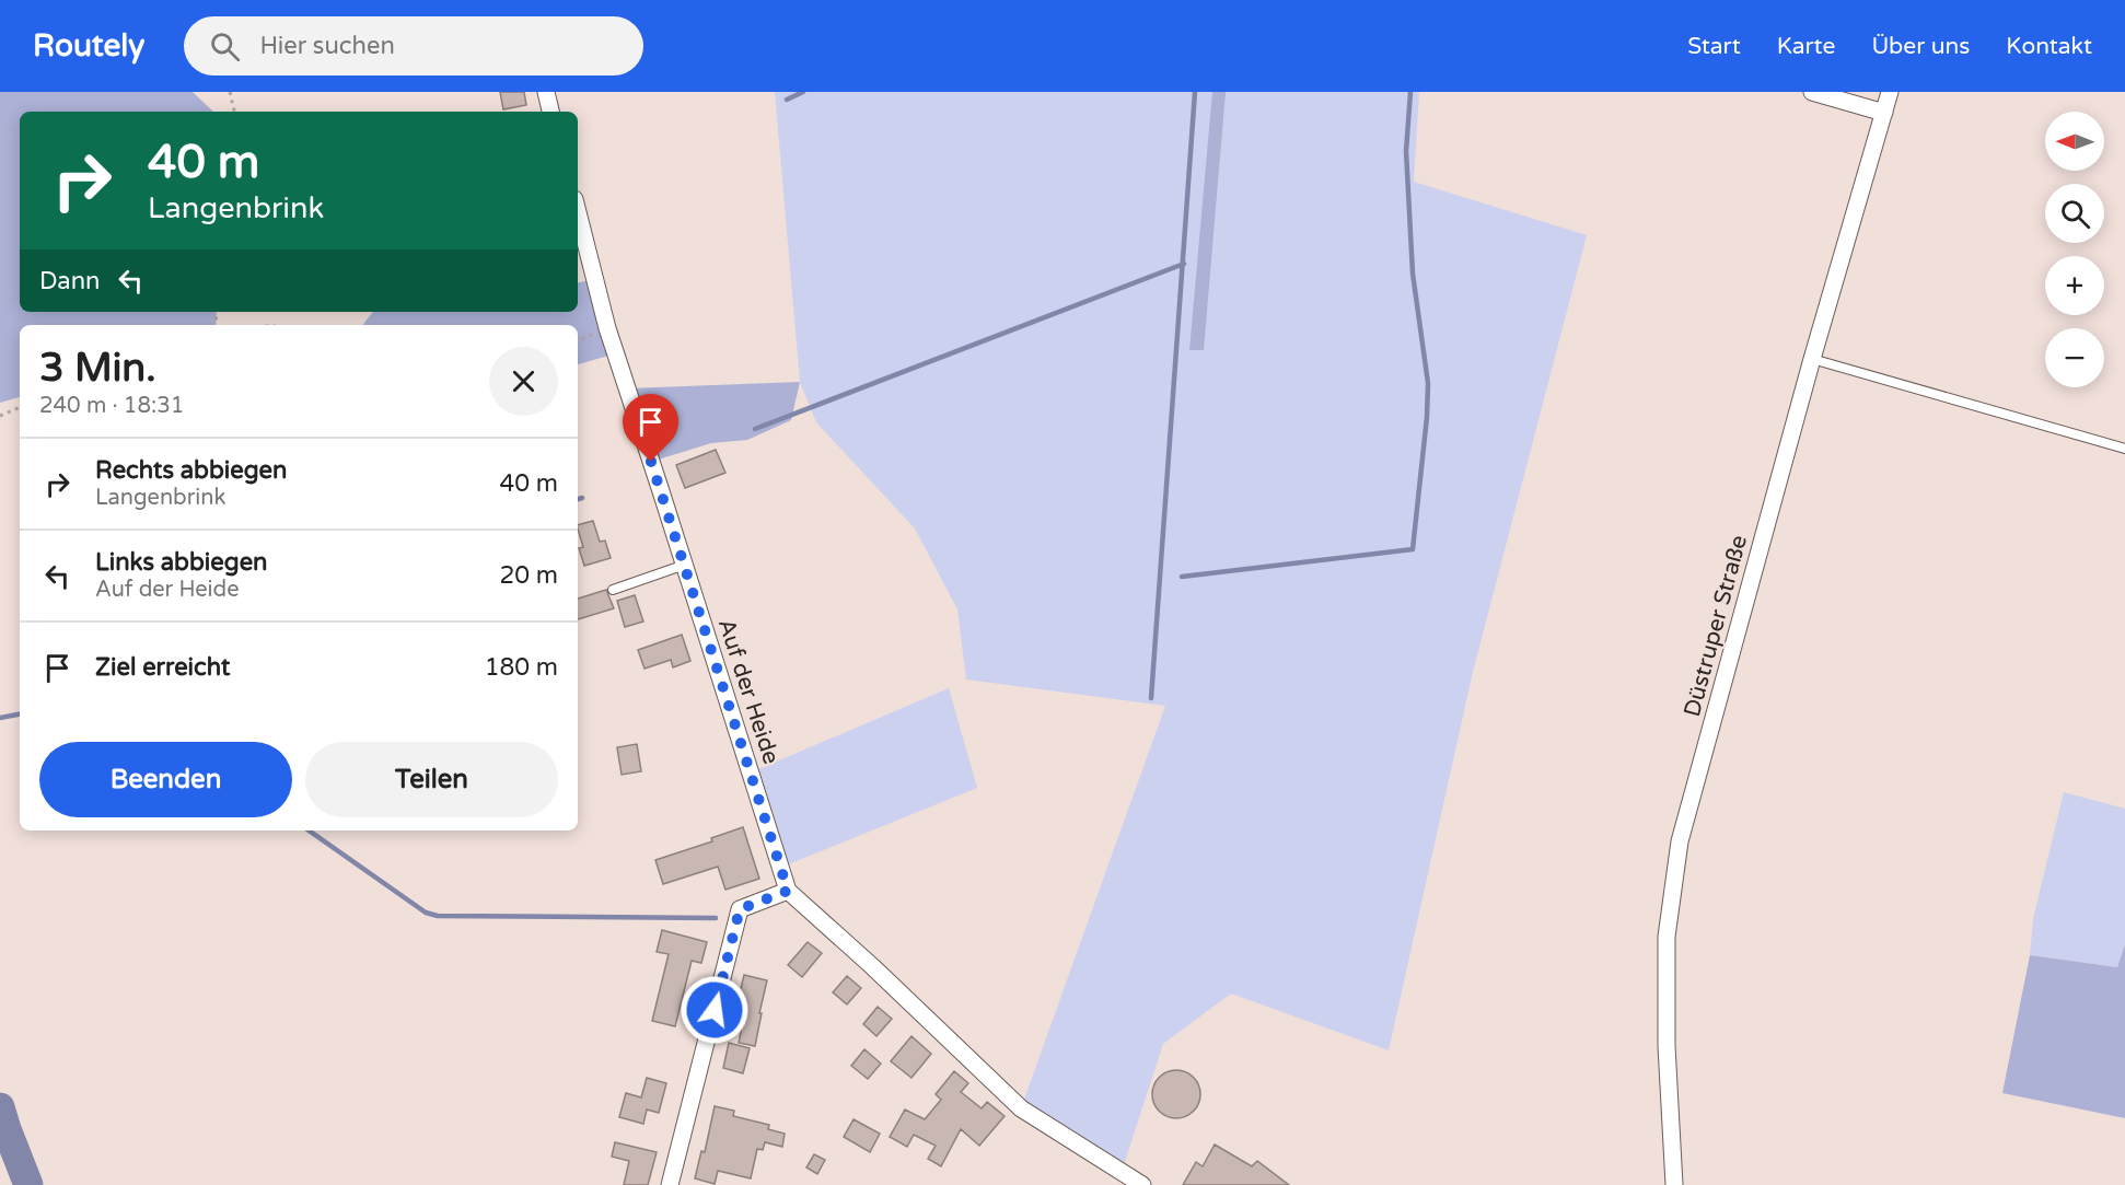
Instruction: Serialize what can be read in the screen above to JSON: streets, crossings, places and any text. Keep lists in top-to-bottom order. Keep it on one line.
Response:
{"streets":{"street":["Düstruper Straße","Auf der Heide"]},"north":"left","page":{"header":"Routely","search":"Hier suchen","nav":["Start","Karte","Über uns","Kontakt"],"map_buttons":["+","−"],"turn":["40 m","Langenbrink"],"then":"Dann","heading":["3 Min.","240 m · 18:31"],"list":[{"name":"Rechts abbiegen","note":"Langenbrink","value":"40 m"},{"name":"Links abbiegen","note":"Auf der Heide","value":"20 m"},{"name":"Ziel erreicht","value":"180 m"}],"buttons":["Beenden","Teilen"]}}
